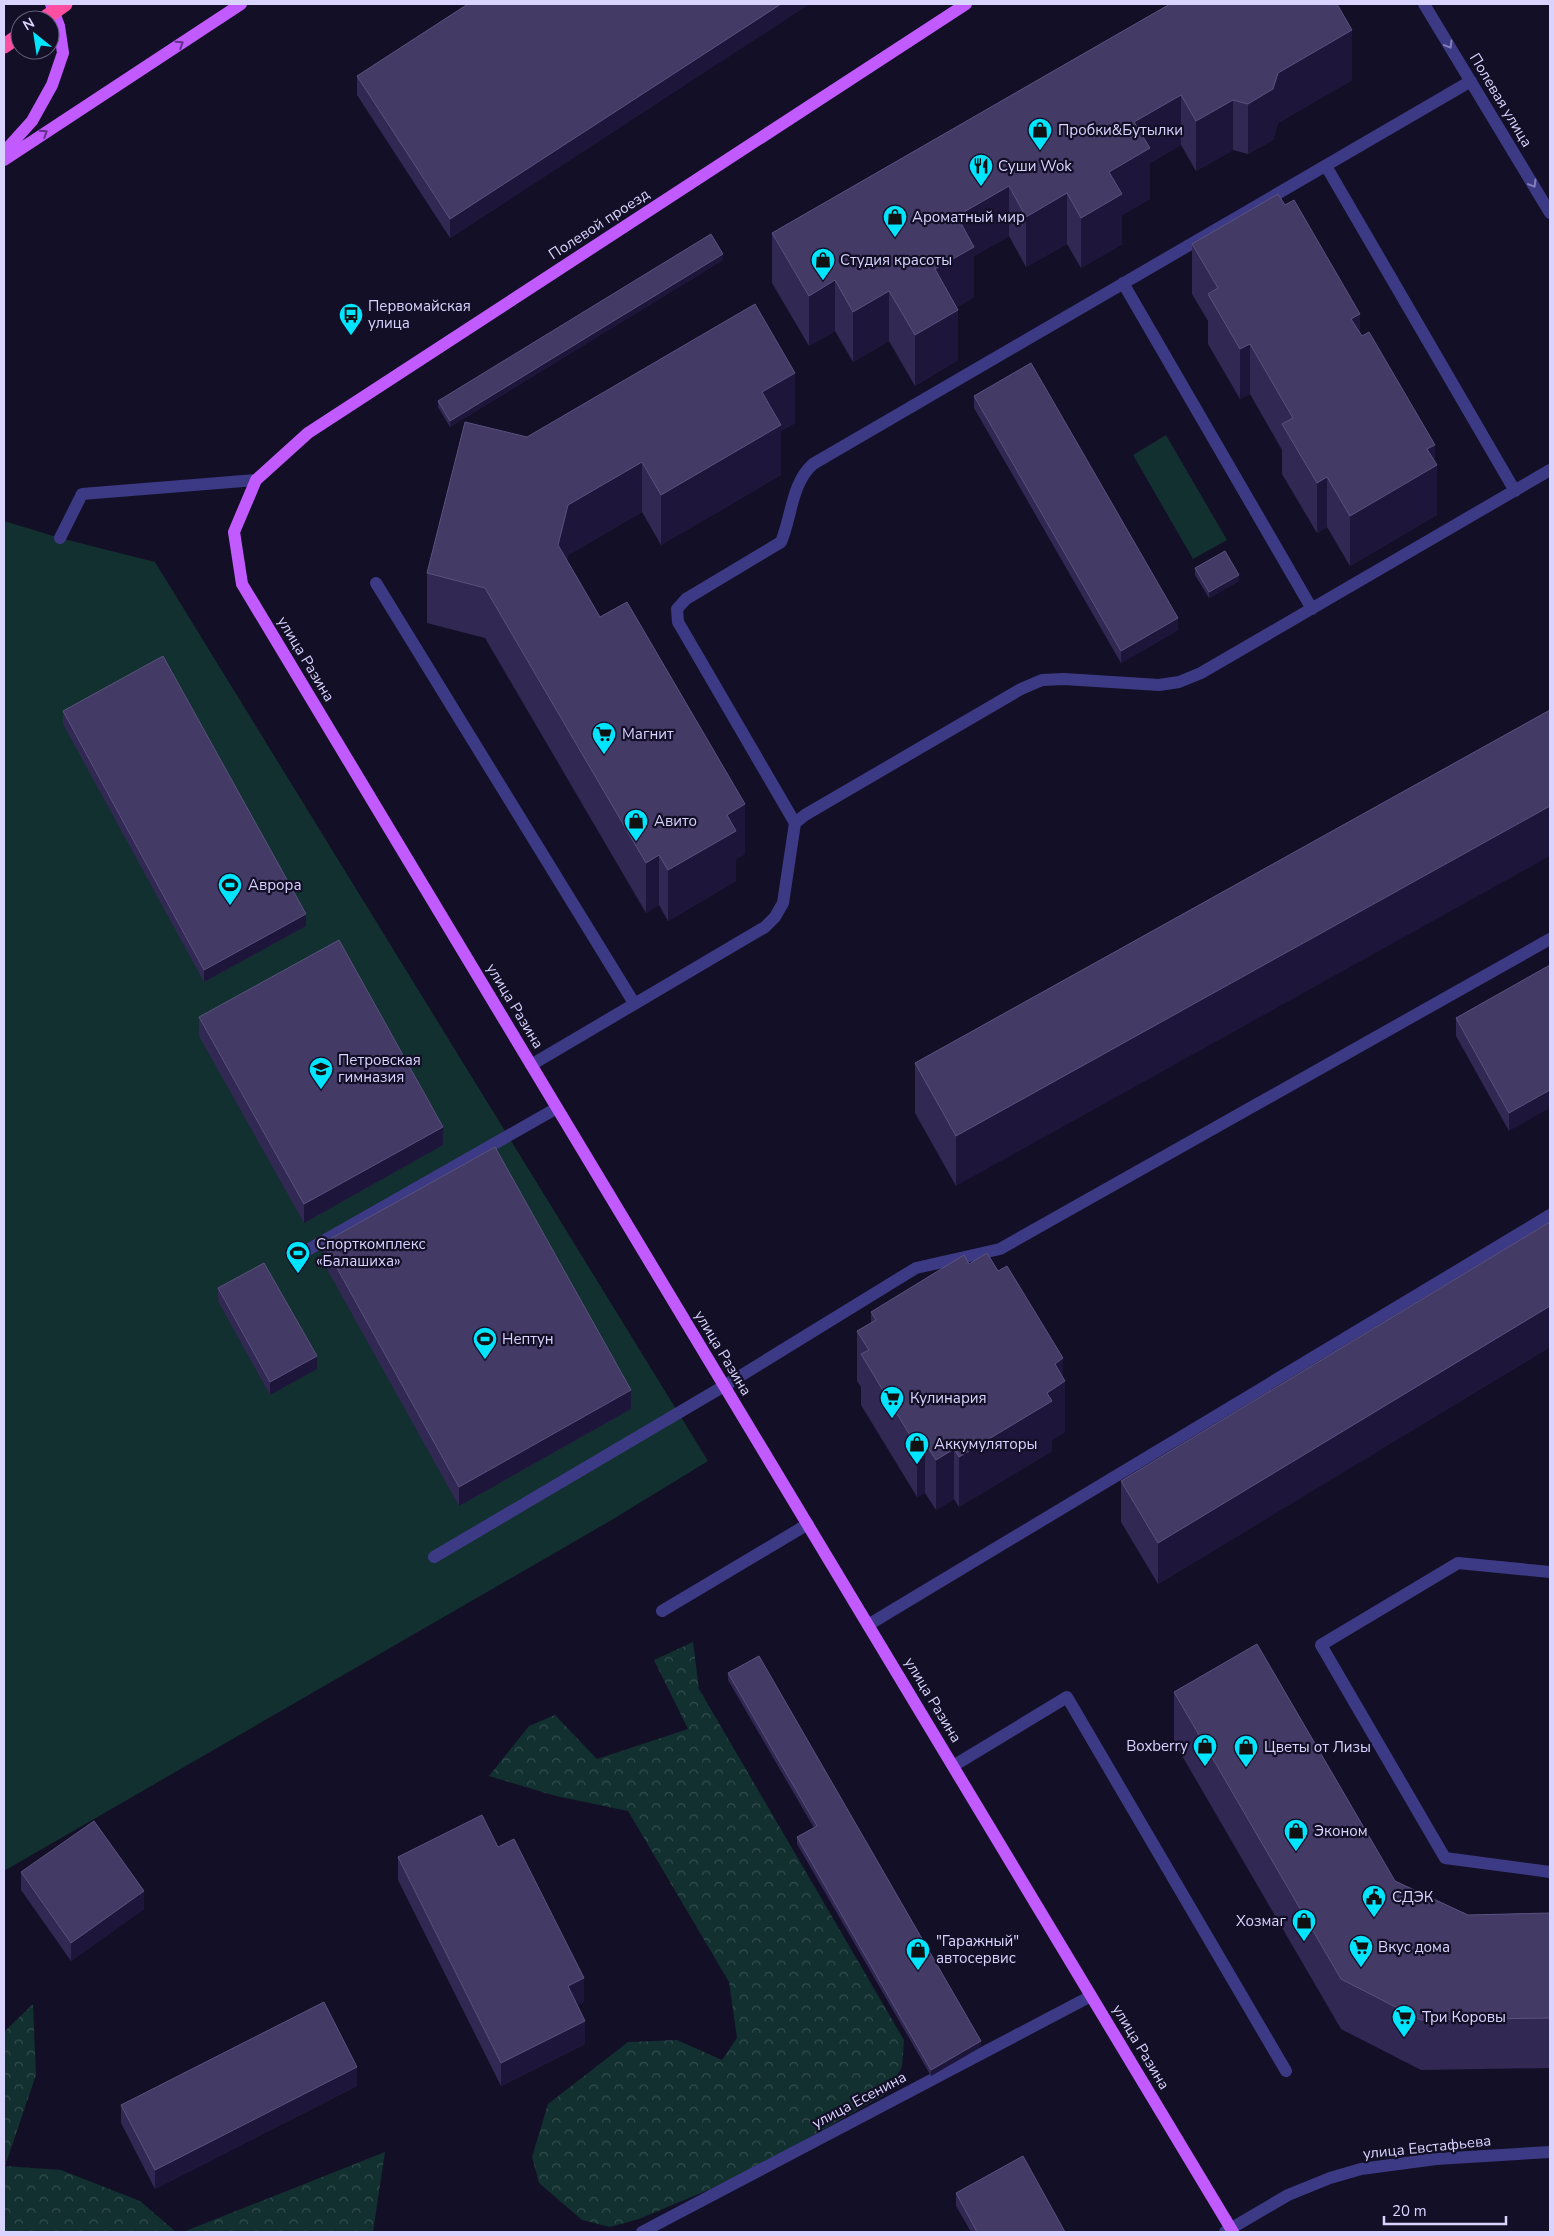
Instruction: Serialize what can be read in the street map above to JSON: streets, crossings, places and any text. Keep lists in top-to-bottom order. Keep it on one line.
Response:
{"streets":{"main road":["Полевой проезд","улица Разина"],"street":["Полевая улица","улица Есенина","улица Евстафьева"]},"crossings":[["Полевой проезд","улица Разина"],["улица Разина","улица Есенина"],["улица Разина","улица Евстафьева"]],"one_way":["Полевая улица"],"places":{"shop":["Пробки&Бутылки","Ароматный мир","Студия красоты","Авито","Аккумуляторы","Boxberry","Цветы от Лизы","Эконом","Хозмаг","\"Гаражный\" автосервис"],"restaurant":["Суши Wok"],"bus stop":["Первомайская улица"],"supermarket":["Магнит","Кулинария","Вкус дома","Три Коровы"],"sports":["Аврора","Спорткомплекс «Балашиха»","Нептун"],"school or university":["Петровская гимназия"],"public building":["СДЭК"]},"scale_bar":"20 m","north":"top left"}
